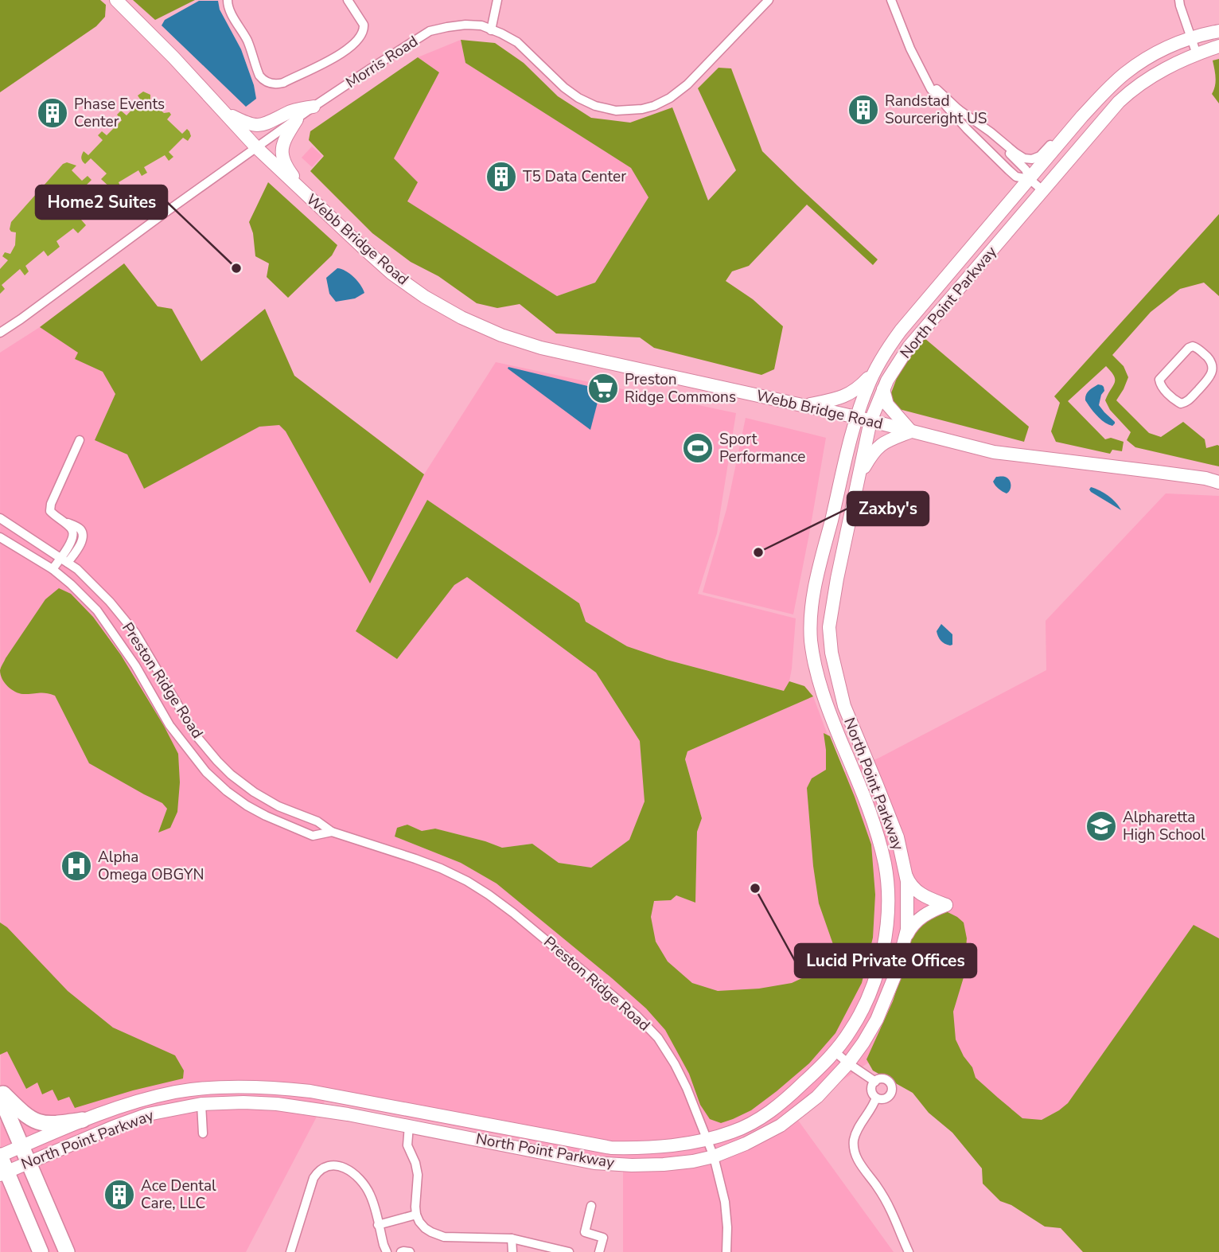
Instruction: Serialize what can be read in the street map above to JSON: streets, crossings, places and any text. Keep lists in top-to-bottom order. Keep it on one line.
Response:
{"streets":{"street":["Morris Road","Webb Bridge Road","North Point Parkway","Preston Ridge Road"]},"crossings":[["Morris Road","Webb Bridge Road"],["Webb Bridge Road","North Point Parkway"],["North Point Parkway","Preston Ridge Road"]],"places":{"building":["Randstad Sourceright US","Phase Events Center","T5 Data Center","Ace Dental Care, LLC"],"other":["Home2 Suites","Zaxby's","Lucid Private Offices"],"supermarket":["Preston Ridge Commons"],"sports":["Sport Performance"],"school or university":["Alpharetta High School"],"hospital":["Alpha Omega OBGYN"]}}
